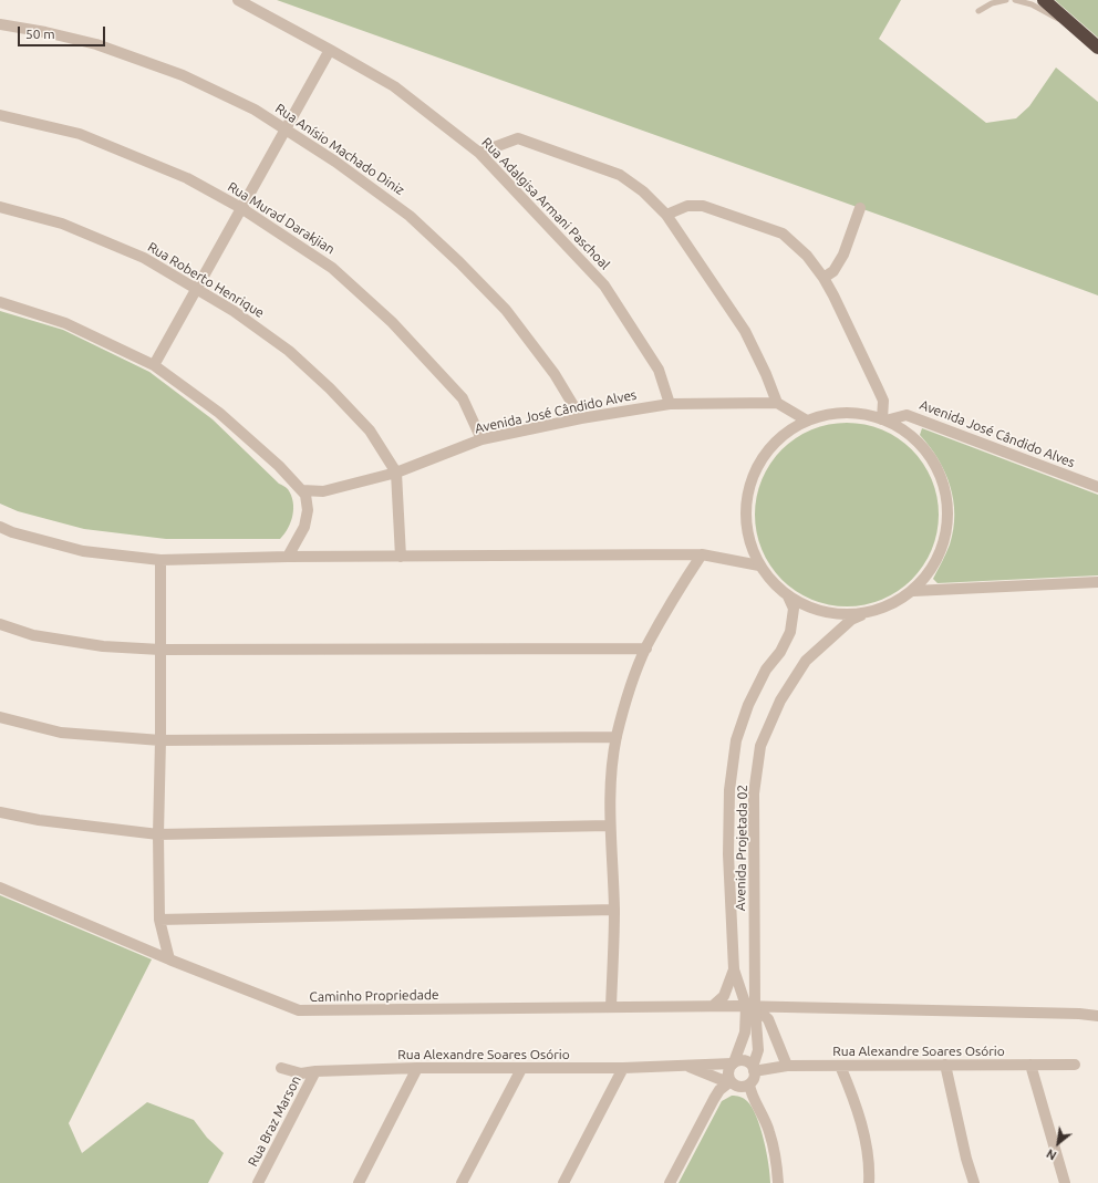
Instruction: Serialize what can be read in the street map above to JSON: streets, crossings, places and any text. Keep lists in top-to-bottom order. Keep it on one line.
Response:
{"streets":{"street":["Rua Anísio Machado Diniz","Rua Adalgisa Armani Paschoal","Rua Murad Darakjian","Rua Roberto Henrique","Avenida José Cândido Alves","Avenida Projetada 02","Caminho Propriedade","Rua Alexandre Soares Osório","Rua Braz Marson"]},"crossings":[["Rua Anísio Machado Diniz","Avenida José Cândido Alves"],["Rua Adalgisa Armani Paschoal","Avenida José Cândido Alves"],["Rua Murad Darakjian","Avenida José Cândido Alves"],["Rua Roberto Henrique","Avenida José Cândido Alves"],["Avenida Projetada 02","Caminho Propriedade"],["Avenida Projetada 02","Rua Alexandre Soares Osório"],["Rua Alexandre Soares Osório","Rua Braz Marson"]],"scale_bar":"50 m","north":"bottom left"}
